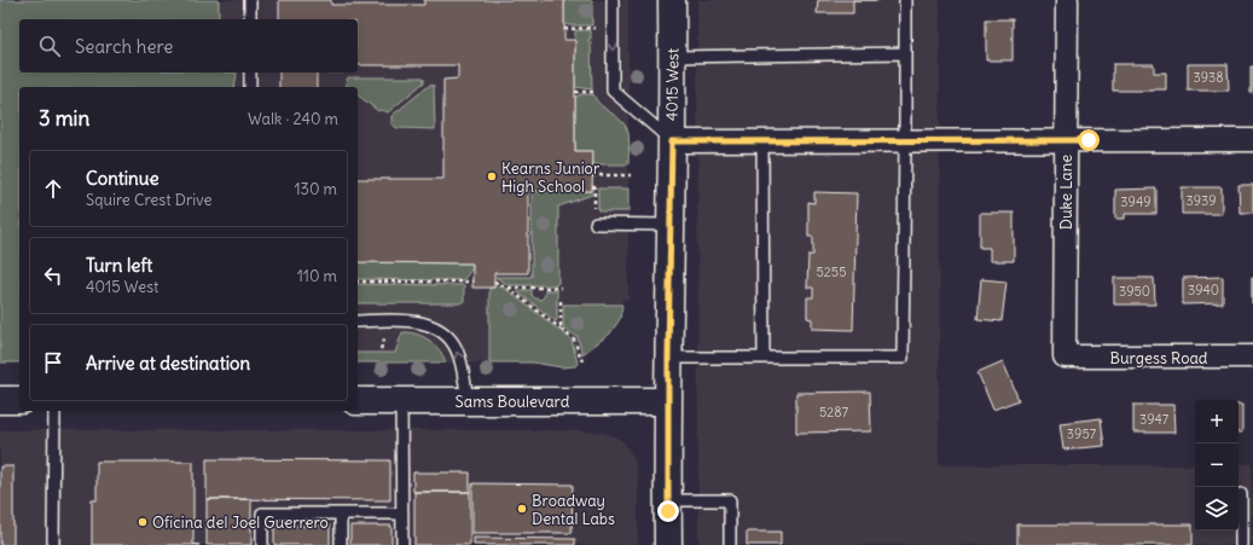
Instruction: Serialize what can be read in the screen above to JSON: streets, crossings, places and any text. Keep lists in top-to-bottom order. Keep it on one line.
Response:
{"streets":{"street":["4015 West","Duke Lane","Burgess Road","Sams Boulevard"]},"crossings":[["4015 West","Sams Boulevard"],["Duke Lane","Burgess Road"]],"places":["Kearns Junior High School","Broadway Dental Labs","Oficina del Joel Guerrero"],"house_numbers":["3938","3939","3949","5255","3940","3950","5287","3947","3957"],"page":{"search":"Search here","heading":["3 min","Walk · 240 m"],"list":[["Continue","Squire Crest Drive","130 m"],["Turn left","4015 West","110 m"],"Arrive at destination"],"map_buttons":["+","−"]}}
